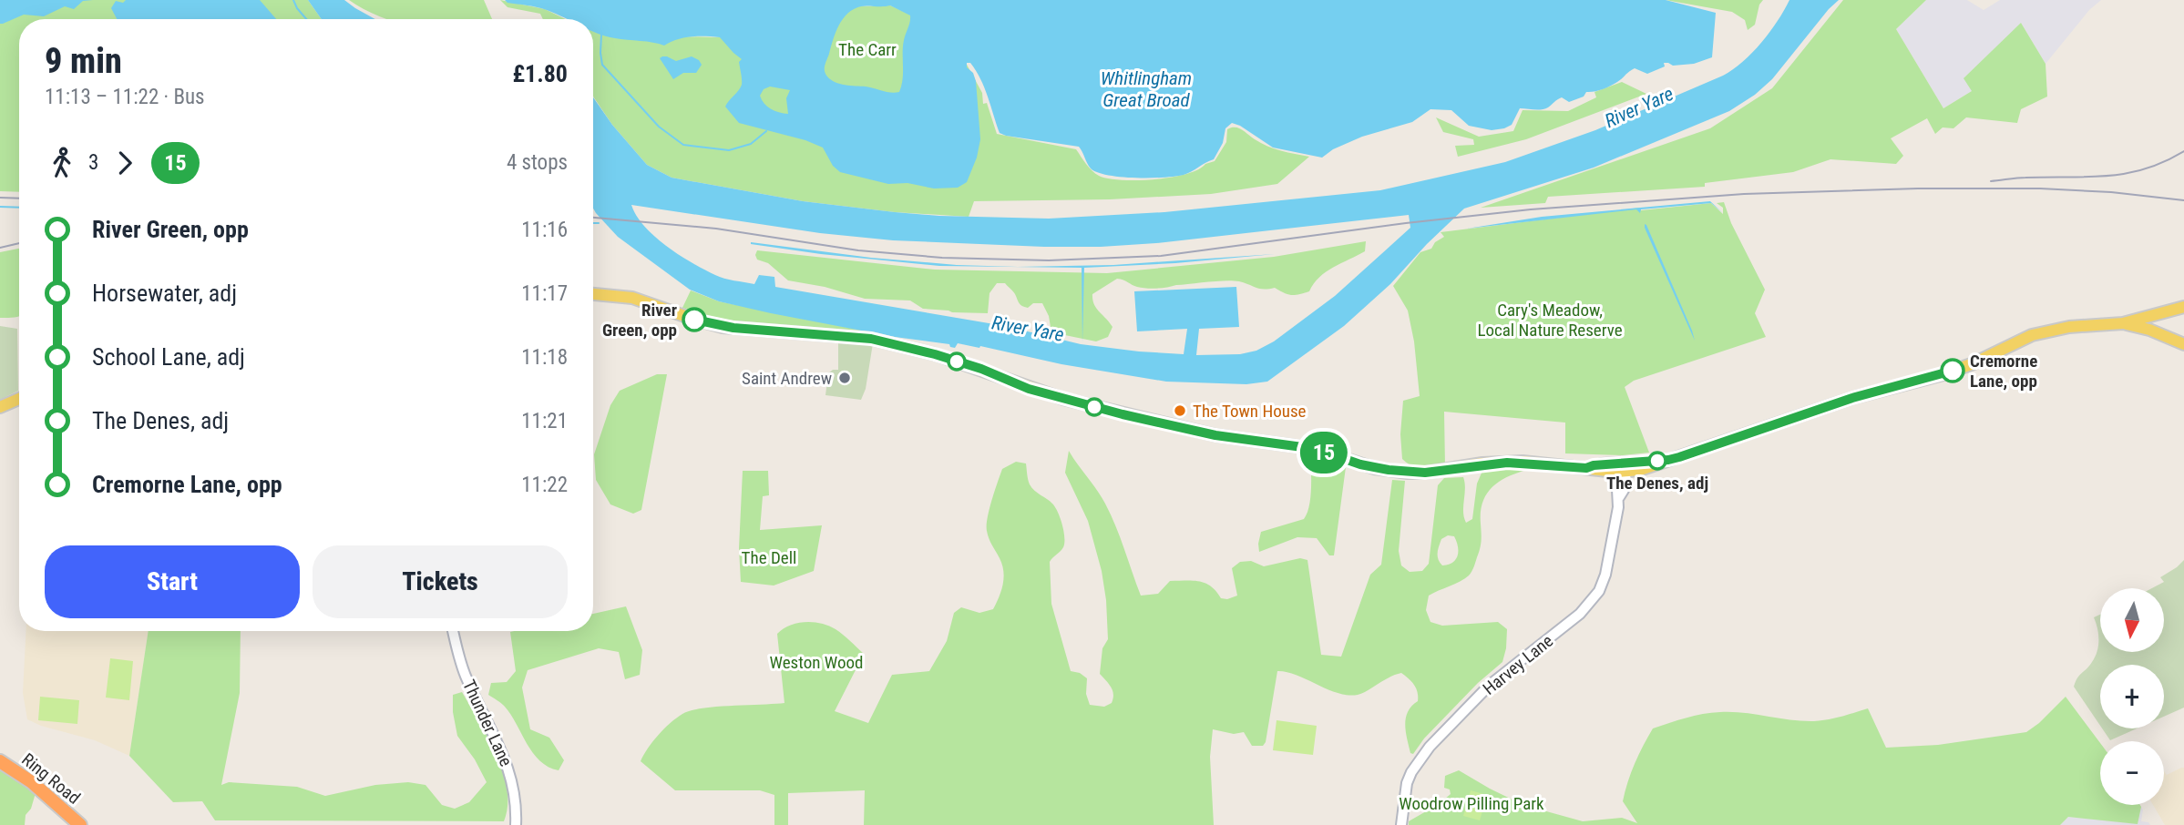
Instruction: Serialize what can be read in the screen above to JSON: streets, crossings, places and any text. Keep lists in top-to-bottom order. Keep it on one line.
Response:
{"streets":{"highway":["Ring Road"],"street":["Harvey Lane","Thunder Lane"]},"water":["Whitlingham Great Broad","River Yare"],"parks":["The Carr","Cary's Meadow, Local Nature Reserve","The Dell","Weston Wood","Woodrow Pilling Park"],"places":["River Green, opp","Cremorne Lane, opp","Saint Andrew","The Town House","The Denes, adj"],"lines":["bus line 15"],"north":"bottom","page":{"on_map":"15","heading":["9 min","11:13 – 11:22 · Bus","£1.80"],"legs":["3","15","4 stops"],"list":[{"name":"River Green, opp","value":"11:16"},{"name":"Horsewater, adj","value":"11:17"},{"name":"School Lane, adj","value":"11:18"},{"name":"The Denes, adj","value":"11:21"},{"name":"Cremorne Lane, opp","value":"11:22"}],"buttons":["Start","Tickets"],"map_buttons":["+","−"]}}
